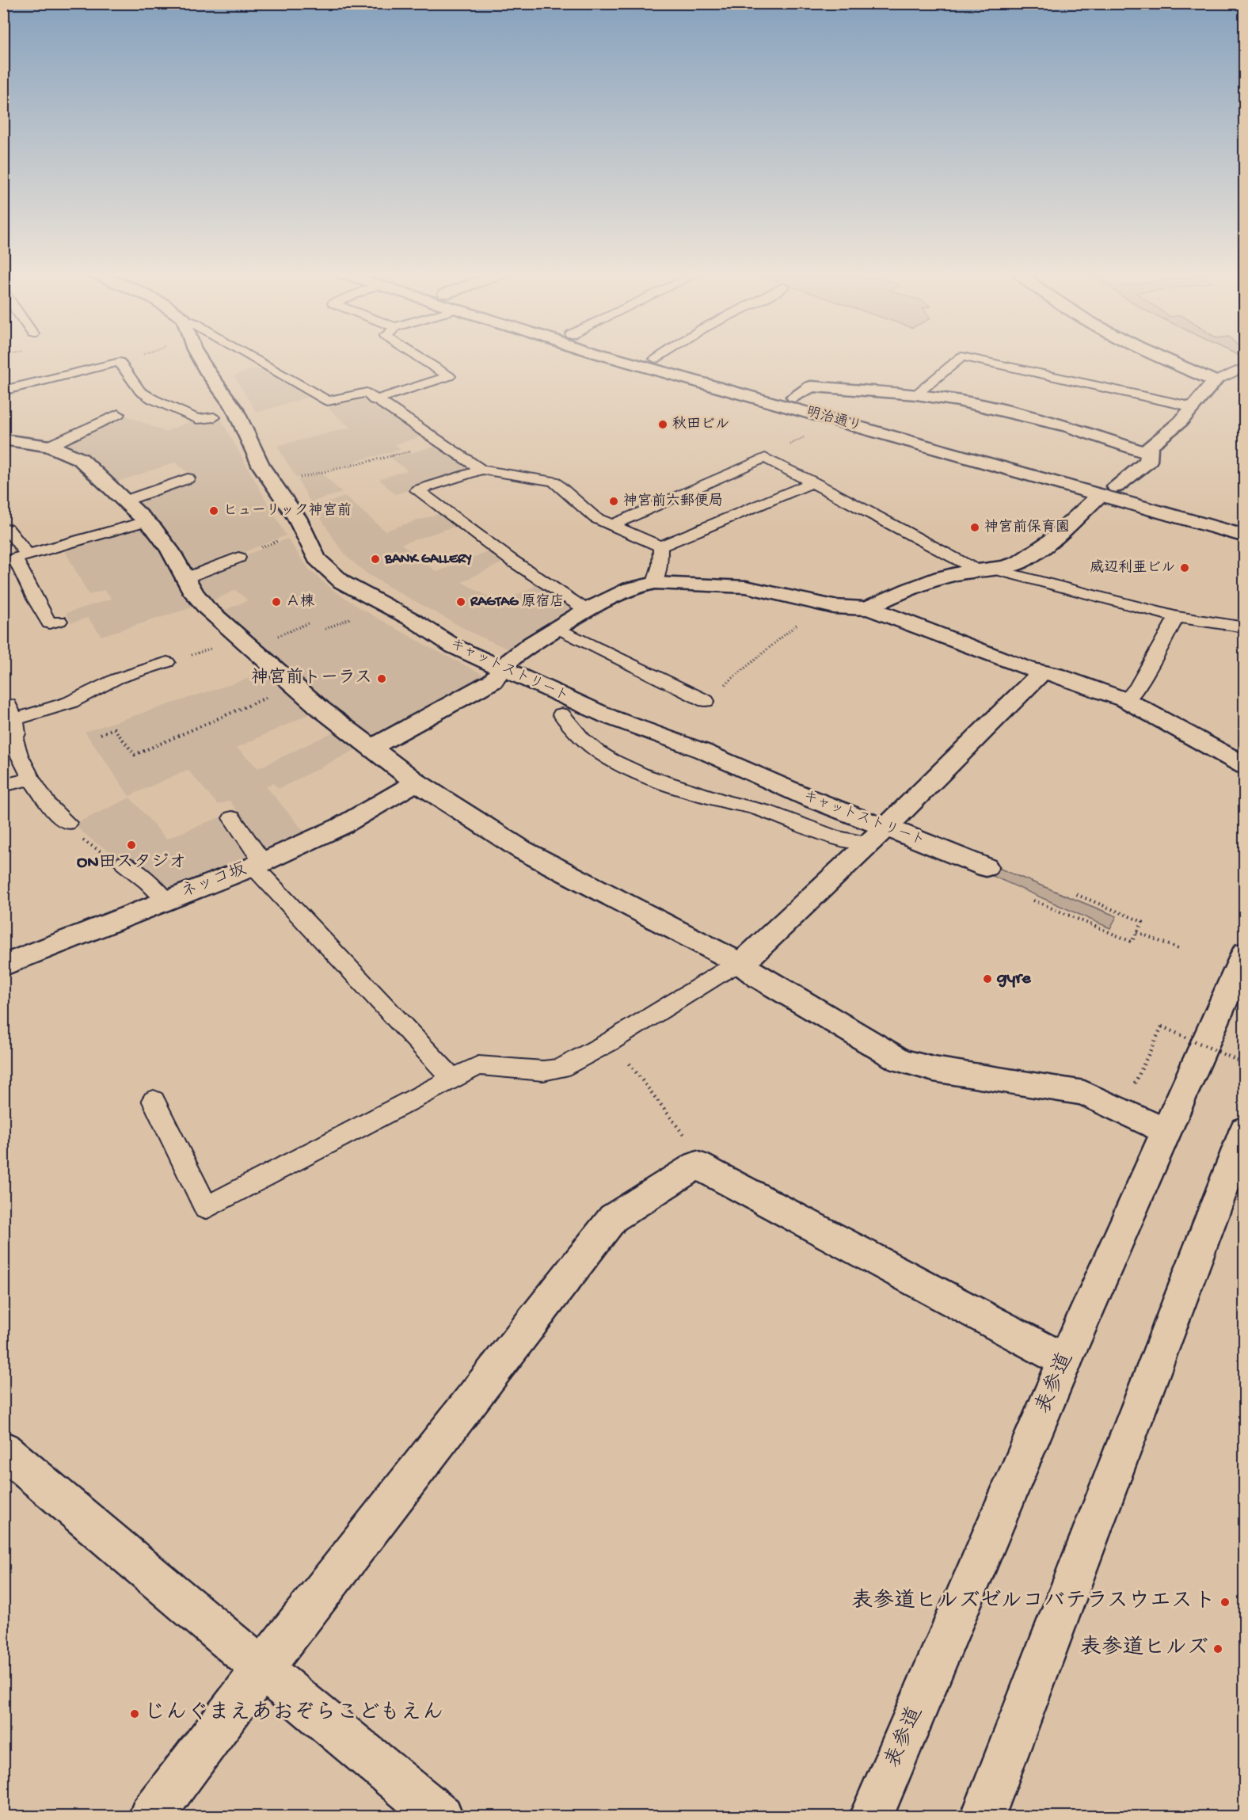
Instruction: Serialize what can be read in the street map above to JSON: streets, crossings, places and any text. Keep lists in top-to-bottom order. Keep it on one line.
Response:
{"streets":{"street":["明治通り","キャットストリート","ネッコ坂","表参道"]},"places":["秋田ビル","神宮前六郵便局","ヒューリック神宮前","神宮前保育園","BANK GALLERY","威辺利亜ビル","Ａ棟","RAGTAG 原宿店","神宮前トーラス","ON田スタジオ","gyre","表参道ヒルズゼルコバテラスウエスト","表参道ヒルズ","じんぐまえあおぞらこどもえん"]}
